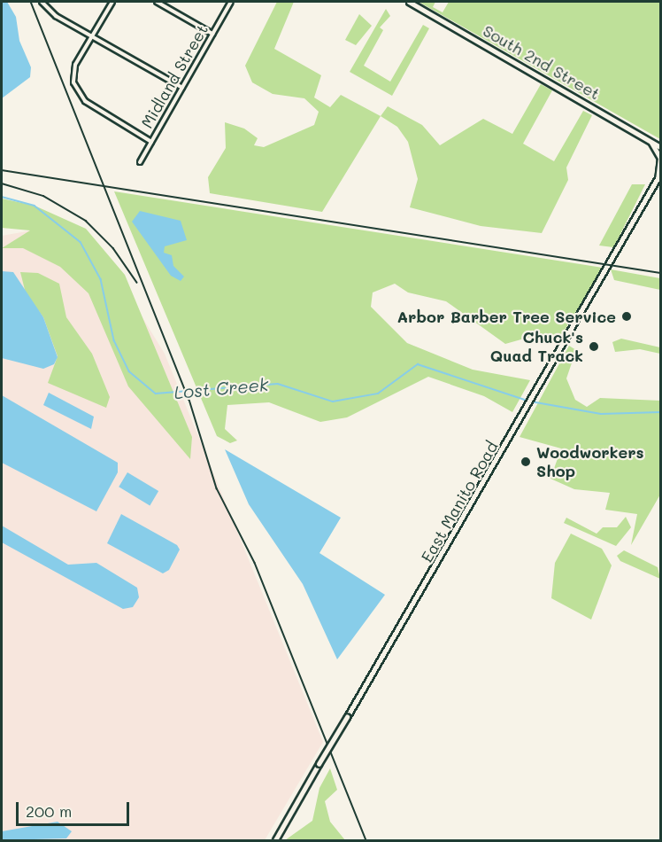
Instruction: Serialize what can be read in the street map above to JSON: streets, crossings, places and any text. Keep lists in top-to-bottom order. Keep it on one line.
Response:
{"streets":{"main road":["South 2nd Street"],"street":["Midland Street","East Manito Road"]},"water":["Lost Creek"],"places":["Arbor Barber Tree Service","Chuck's Quad Track","Woodworkers Shop"],"scale_bar":"200 m"}
